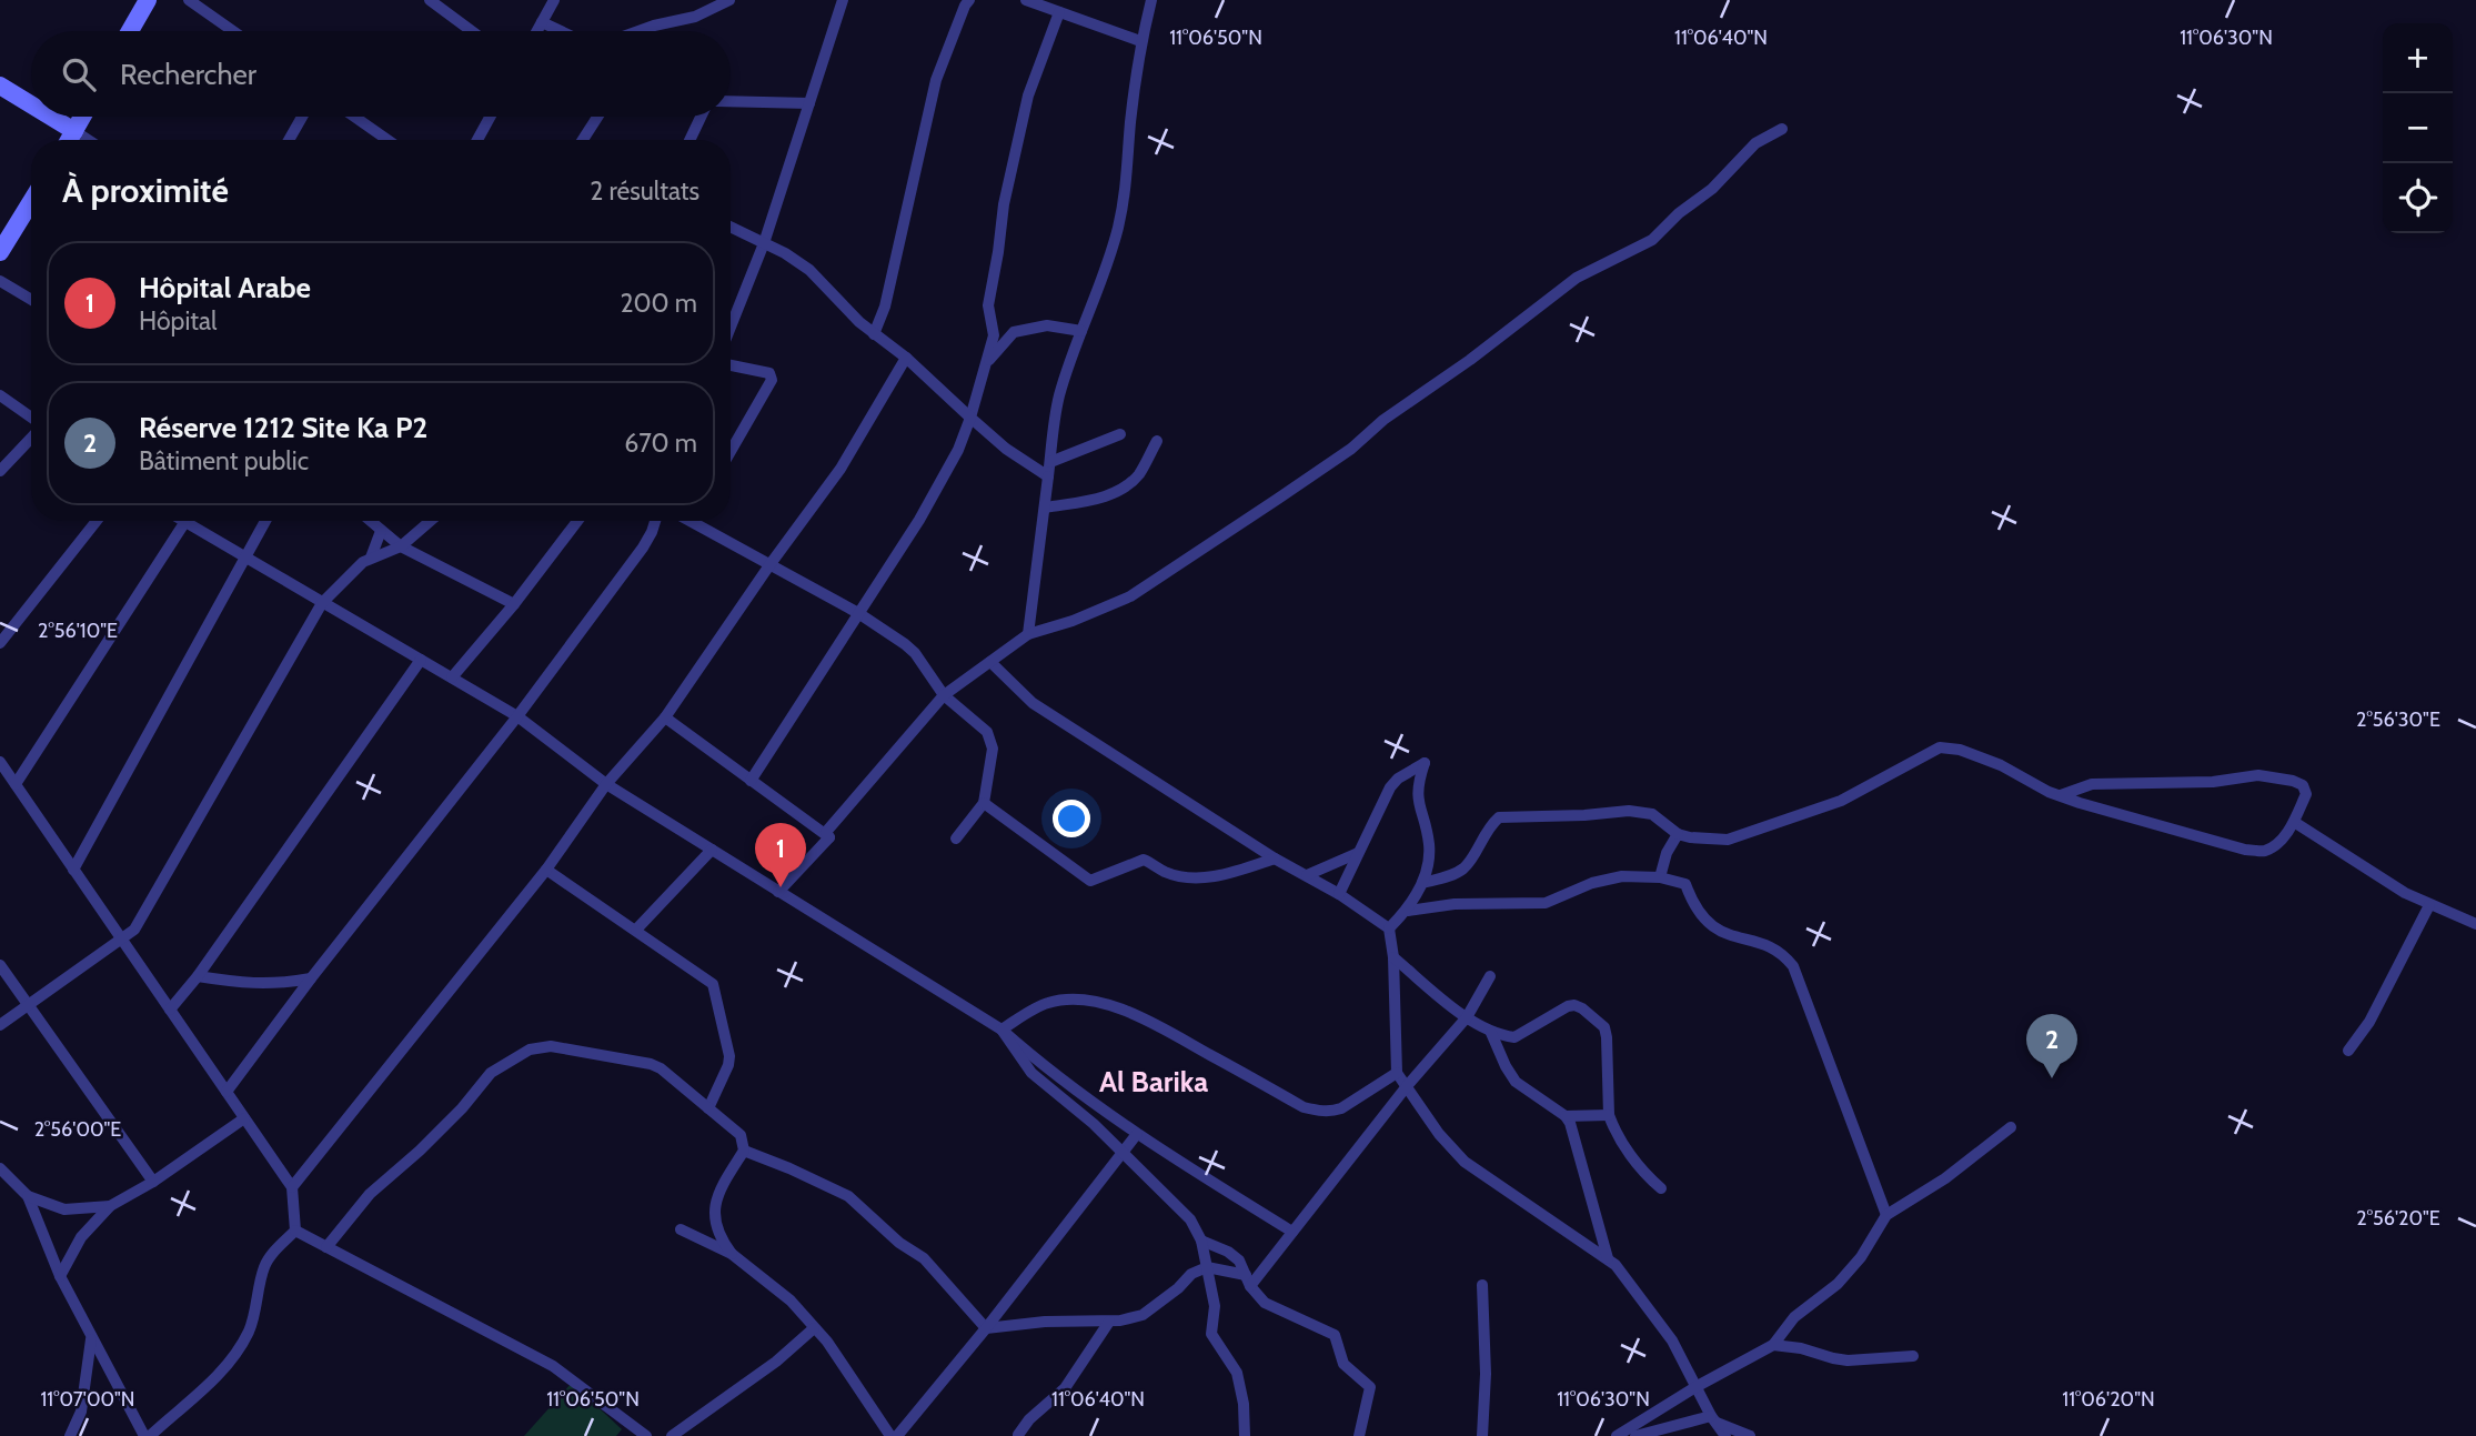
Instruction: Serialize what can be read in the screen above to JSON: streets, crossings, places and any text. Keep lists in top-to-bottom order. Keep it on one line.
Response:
{"districts":["Al Barika"],"page":{"map_buttons":["+","−"],"search":"Rechercher","heading":["À proximité","2 résultats"],"list":[{"mark":"1","name":"Hôpital Arabe","note":"Hôpital","value":"200 m"},{"mark":"2","name":"Réserve 1212 Site Ka P2","note":"Bâtiment public","value":"670 m"}],"pins":["1","2"]},"coordinates":["11°06'50\"N","11°06'40\"N","11°06'30\"N","2°56'10\"E","2°56'30\"E","2°56'00\"E","2°56'20\"E","11°07'00\"N","11°06'20\"N"]}
